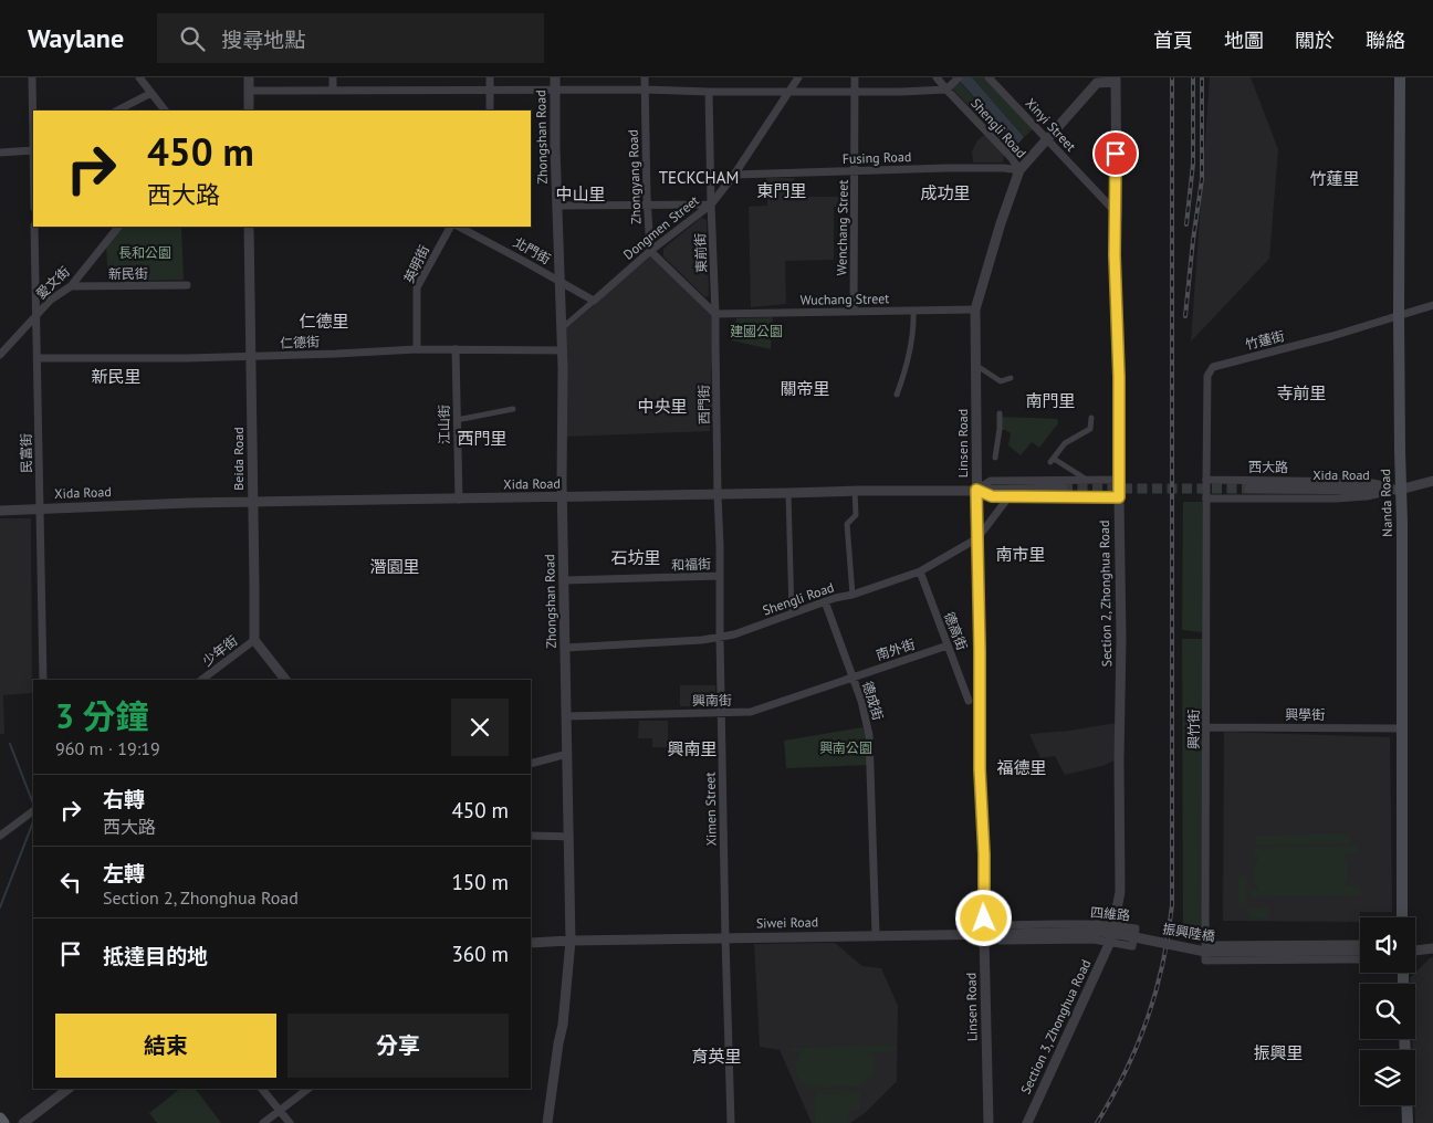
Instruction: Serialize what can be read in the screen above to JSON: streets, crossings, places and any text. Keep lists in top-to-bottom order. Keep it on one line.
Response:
{"streets":{"main road":["Nanda Road"],"street":["Xinyi Street","Shengli Road","Zhongshan Road","Fusing Road","Zhongyang Road","Dongmen Street","Wenchang Street","北門街","東前街","英明街","新民街","愛文街","Wuchang Street","竹蓮街","仁德街","西門街","江山街","Linsen Road","民富街","Beida Road","西大路","Xida Road","和福街","Section 2, Zhonghua Road","德高街","南外街","少年街","興南街","德成街","興學街","興竹街","Ximen Street","四維路","Siwei Road","振興陸橋","Section 3, Zhonghua Road"]},"crossings":[["Xinyi Street","Linsen Road"],["Xinyi Street","Section 2, Zhonghua Road"],["Shengli Road","Zhongshan Road"],["Shengli Road","Fusing Road"],["Shengli Road","Linsen Road"],["Shengli Road","德高街"],["Shengli Road","德成街"],["Shengli Road","Ximen Street"],["Zhongshan Road","Dongmen Street"],["Zhongshan Road","北門街"],["Zhongshan Road","仁德街"],["Zhongshan Road","Xida Road"],["Zhongshan Road","和福街"],["Zhongshan Road","興南街"],["Zhongshan Road","Siwei Road"],["Fusing Road","Dongmen Street"],["Fusing Road","Wenchang Street"],["Fusing Road","Linsen Road"],["Zhongyang Road","Dongmen Street"],["Dongmen Street","北門街"],["Dongmen Street","東前街"],["Wenchang Street","Wuchang Street"],["東前街","Wuchang Street"],["東前街","西門街"],["英明街","仁德街"],["新民街","愛文街"],["愛文街","民富街"],["Wuchang Street","西門街"],["Wuchang Street","Linsen Road"],["竹蓮街","西大路"],["竹蓮街","Nanda Road"],["竹蓮街","興竹街"],["仁德街","江山街"],["仁德街","民富街"],["仁德街","Beida Road"],["西門街","Xida Road"],["西門街","Ximen Street"],["江山街","Xida Road"],["Linsen Road","Xida Road"],["Linsen Road","Section 2, Zhonghua Road"],["Linsen Road","四維路"],["Linsen Road","Siwei Road"],["民富街","Xida Road"],["Beida Road","Xida Road"],["Beida Road","少年街"],["西大路","Xida Road"],["西大路","Nanda Road"],["Xida Road","Nanda Road"],["Xida Road","Ximen Street"],["Nanda Road","興學街"],["和福街","Ximen Street"],["Section 2, Zhonghua Road","四維路"],["Section 2, Zhonghua Road","Section 3, Zhonghua Road"],["德高街","南外街"],["南外街","興南街"],["南外街","德成街"],["興南街","德成街"],["興南街","Ximen Street"],["德成街","Siwei Road"],["興學街","興竹街"],["Ximen Street","Siwei Road"],["四維路","Siwei Road"],["四維路","Section 3, Zhonghua Road"],["Siwei Road","振興陸橋"]],"districts":["TECKCHAM","竹蓮里","東門里","成功里","中山里","仁德里","新民里","關帝里","寺前里","南門里","中央里","西門里","南市里","石坊里","潛園里","興南里","福德里","振興里","育英里"],"parks":["長和公園","建國公園","興南公園"],"page":{"header":"Waylane","search":"搜尋地點","nav":["首頁","地圖","關於","聯絡"],"turn":["450 m","西大路"],"heading":["3 分鐘","960 m · 19:19"],"list":[{"name":"右轉","note":"西大路","value":"450 m"},{"name":"左轉","note":"Section 2, Zhonghua Road","value":"150 m"},{"name":"抵達目的地","value":"360 m"}],"buttons":["結束","分享"]}}
